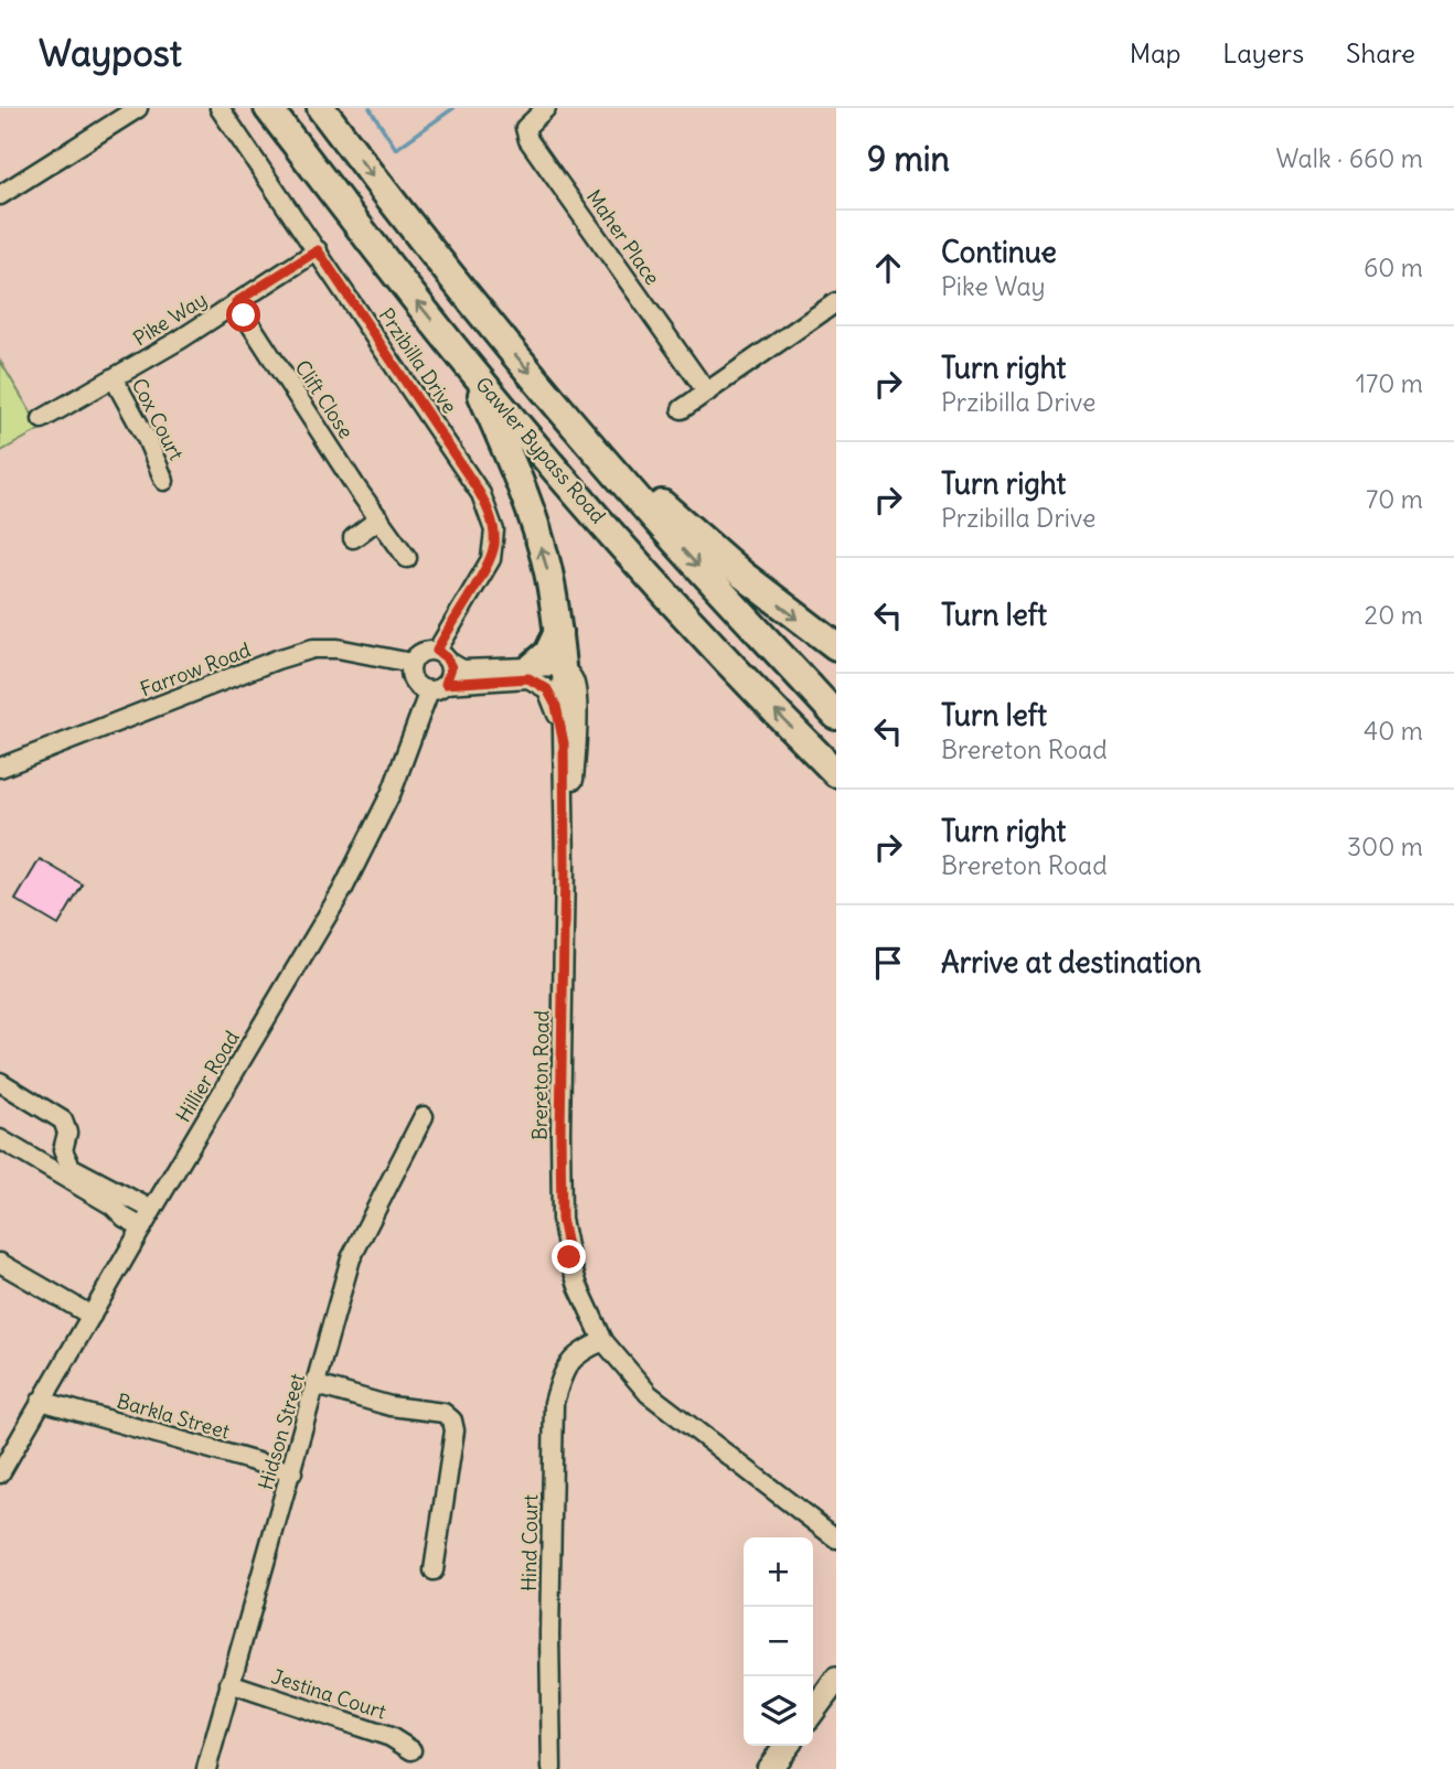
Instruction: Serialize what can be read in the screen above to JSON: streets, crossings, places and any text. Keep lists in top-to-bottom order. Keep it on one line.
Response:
{"streets":{"highway":["Gawler Bypass Road"],"street":["Maher Place","Pike Way","Przibilla Drive","Clift Close","Cox Court","Farrow Road","Brereton Road","Hillier Road","Barkla Street","Hidson Street","Hind Court","Jestina Court"]},"crossings":[["Pike Way","Przibilla Drive"],["Pike Way","Clift Close"],["Pike Way","Cox Court"],["Przibilla Drive","Farrow Road"],["Przibilla Drive","Brereton Road"],["Przibilla Drive","Hillier Road"],["Farrow Road","Brereton Road"],["Farrow Road","Hillier Road"],["Brereton Road","Hillier Road"],["Brereton Road","Hind Court"],["Hillier Road","Barkla Street"],["Barkla Street","Hidson Street"],["Hidson Street","Jestina Court"]],"page":{"header":"Waypost","nav":["Map","Layers","Share"],"heading":["9 min","Walk · 660 m"],"list":[["Continue","Pike Way","60 m"],["Turn right","Przibilla Drive","170 m"],["Turn right","Przibilla Drive","70 m"],["Turn left","20 m"],["Turn left","Brereton Road","40 m"],["Turn right","Brereton Road","300 m"],"Arrive at destination"],"map_buttons":["+","−"]}}
